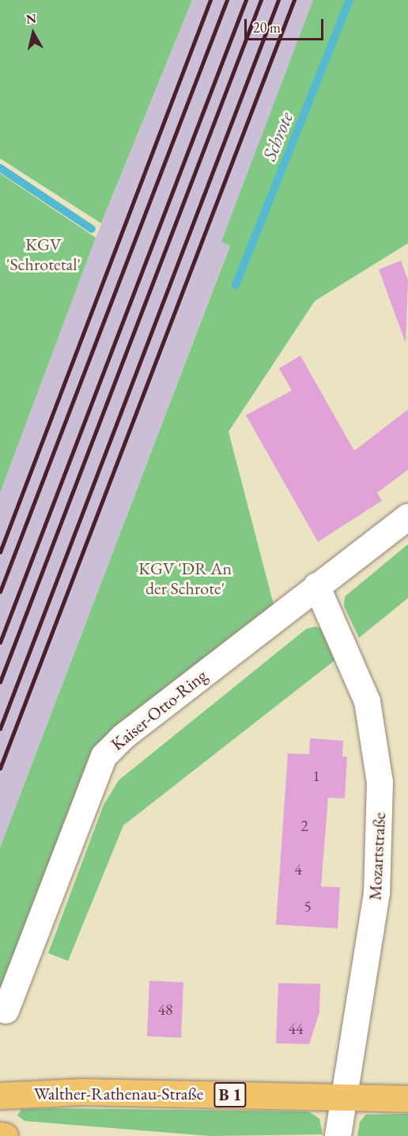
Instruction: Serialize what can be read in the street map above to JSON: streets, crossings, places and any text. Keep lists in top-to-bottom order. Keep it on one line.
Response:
{"streets":{"main road":["Walther-Rathenau-Straße","B 1"],"street":["Kaiser-Otto-Ring","Mozartstraße"]},"crossings":[["Kaiser-Otto-Ring","Mozartstraße"],["Mozartstraße","Walther-Rathenau-Straße"]],"water":["Schrote"],"parks":["KGV 'Schrotetal'","KGV 'DR An der Schrote'"],"house_numbers":["1","2","4","5","48","44"],"scale_bar":"20 m","north":"top"}
